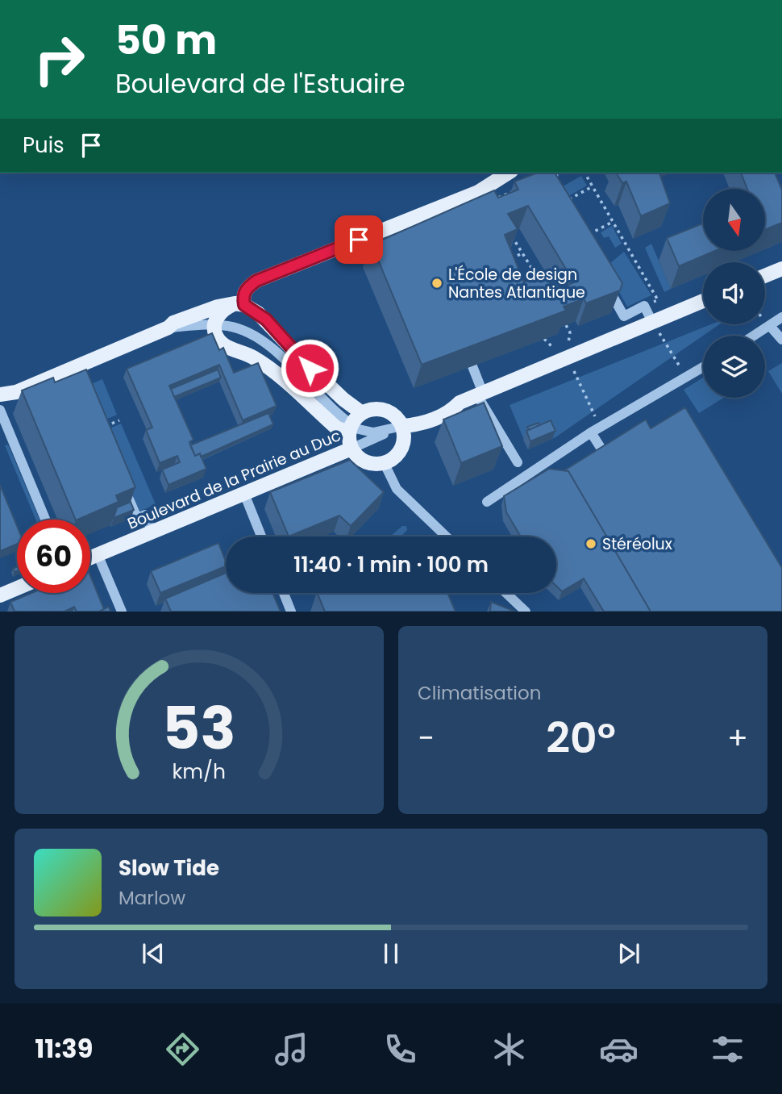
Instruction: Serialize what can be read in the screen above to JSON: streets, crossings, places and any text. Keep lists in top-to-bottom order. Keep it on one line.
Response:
{"streets":{"main road":["Boulevard de la Prairie au Duc"]},"places":["L'École de design Nantes Atlantique","Stéréolux"],"north":"bottom","page":{"turn":["50 m","Boulevard de l'Estuaire"],"then":"Puis","limit":"60","trip":"11:40 · 1 min · 100 m","tile":"Climatisation","heat":["−","20°","+"],"song":["Slow Tide","Marlow"],"tabs":"11:39","gauge":["53","km/h"]}}
